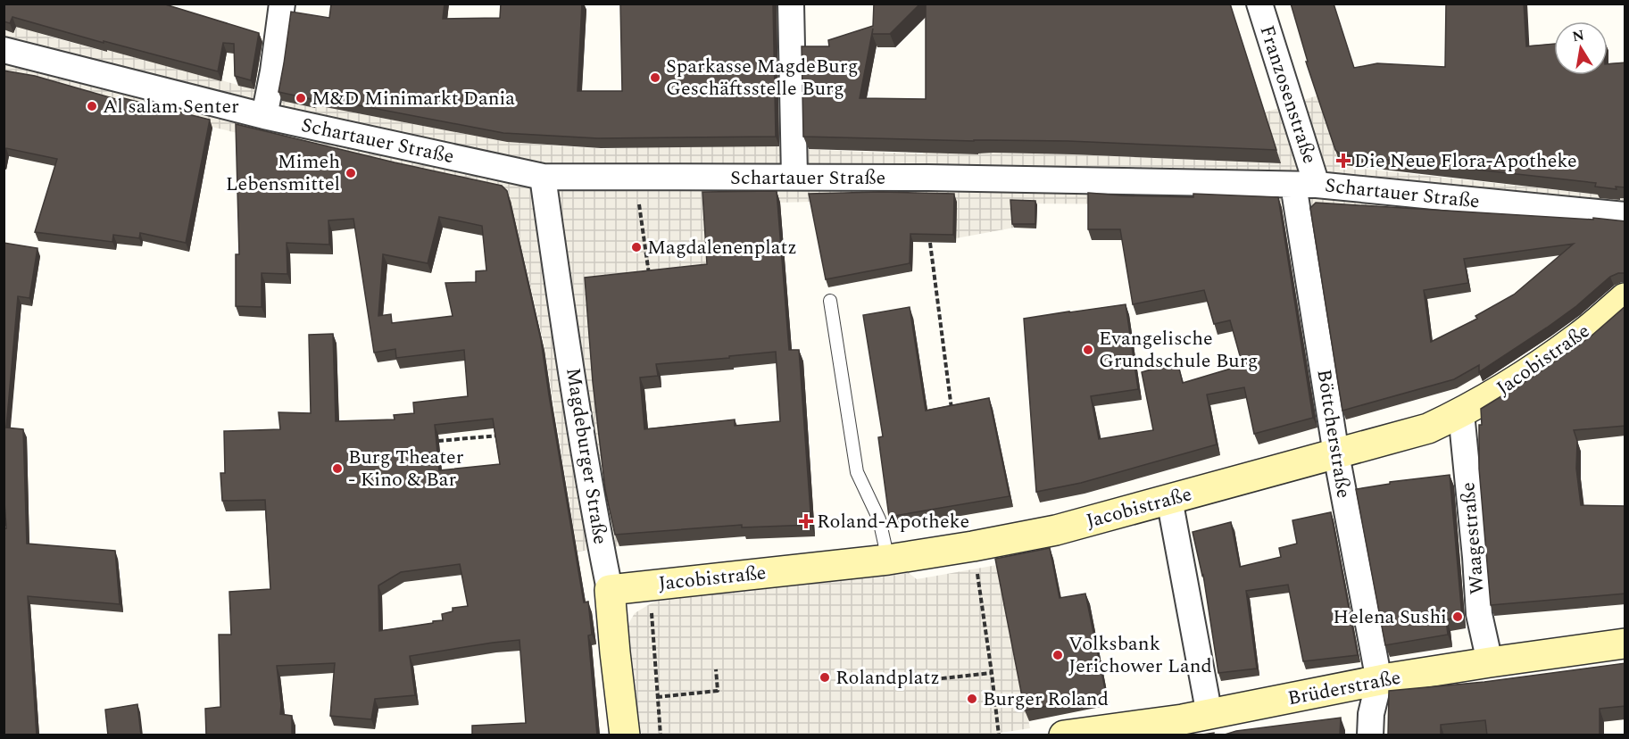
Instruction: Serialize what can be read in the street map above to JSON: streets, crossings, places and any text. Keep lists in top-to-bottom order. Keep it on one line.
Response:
{"streets":{"street":["Franzosenstraße","Schartauer Straße","Jacobistraße","Böttcherstraße","Magdeburger Straße","Waagestraße","Brüderstraße"]},"crossings":[["Franzosenstraße","Schartauer Straße"],["Franzosenstraße","Böttcherstraße"],["Schartauer Straße","Böttcherstraße"],["Schartauer Straße","Magdeburger Straße"],["Jacobistraße","Böttcherstraße"],["Jacobistraße","Magdeburger Straße"],["Jacobistraße","Waagestraße"],["Böttcherstraße","Brüderstraße"],["Waagestraße","Brüderstraße"]],"places":{"other":["Sparkasse MagdeBurg Geschäftsstelle Burg","M&D Minimarkt Dania","Al salam Senter","Mimeh Lebensmittel","Magdalenenplatz","Evangelische Grundschule Burg","Burg Theater - Kino & Bar","Helena Sushi","Volksbank Jerichower Land","Rolandplatz","Burger Roland"],"health":["Die Neue Flora-Apotheke","Roland-Apotheke"]},"north":"top"}
